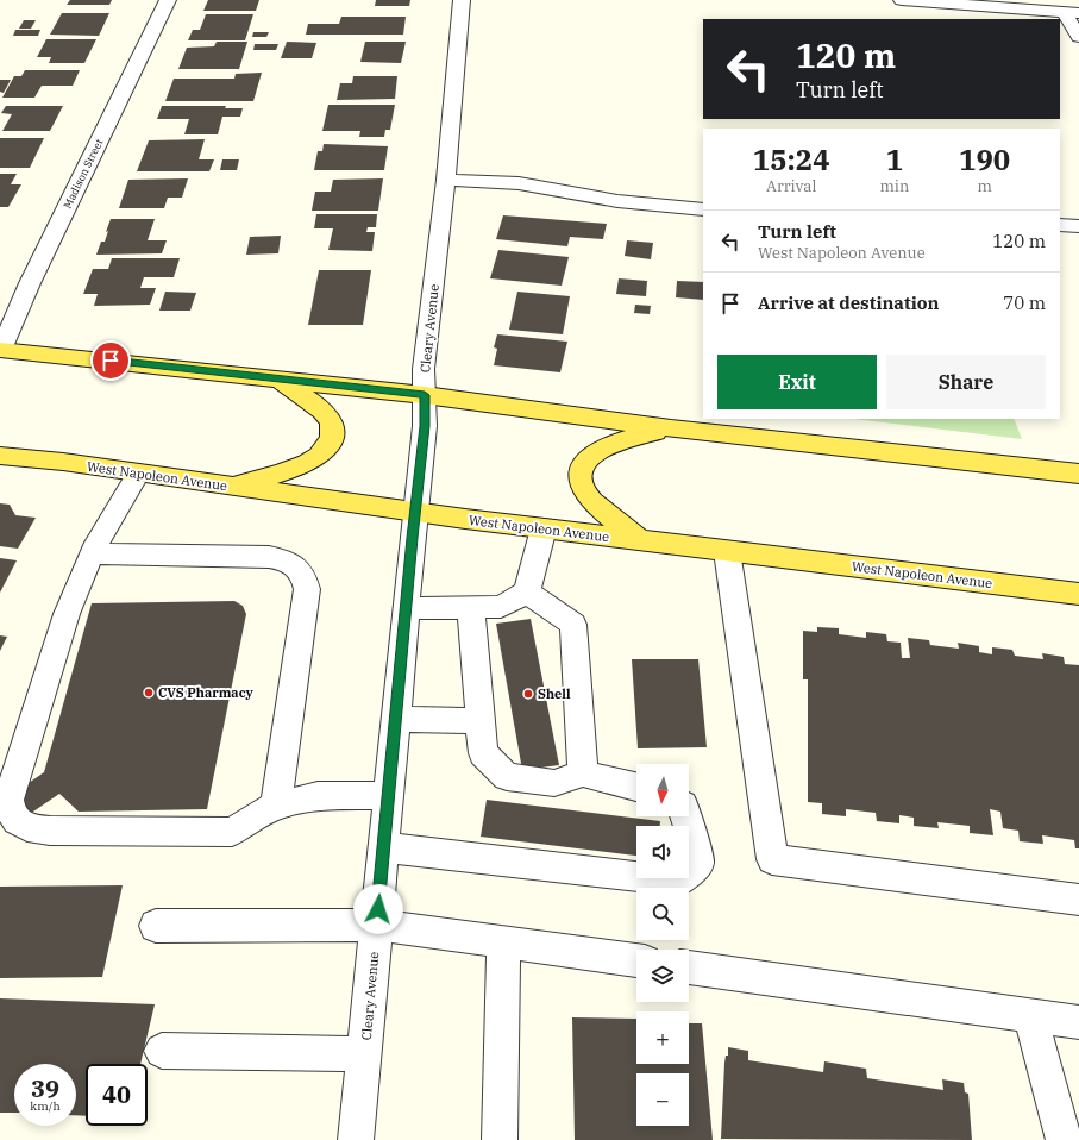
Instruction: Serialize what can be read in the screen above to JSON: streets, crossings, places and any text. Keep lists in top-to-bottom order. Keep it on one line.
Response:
{"streets":{"main road":["West Napoleon Avenue"],"street":["Madison Street","Cleary Avenue"]},"crossings":[["Cleary Avenue","West Napoleon Avenue"]],"places":["CVS Pharmacy","Shell"],"north":"bottom","page":{"turn":["120 m","Turn left"],"eta":["15:24","Arrival","1","min","190","m"],"list":[{"name":"Turn left","note":"West Napoleon Avenue","value":"120 m"},{"name":"Arrive at destination","value":"70 m"}],"buttons":["Exit","Share"],"map_buttons":["+","−"],"speed":"39 km/h","limit":"40"}}
